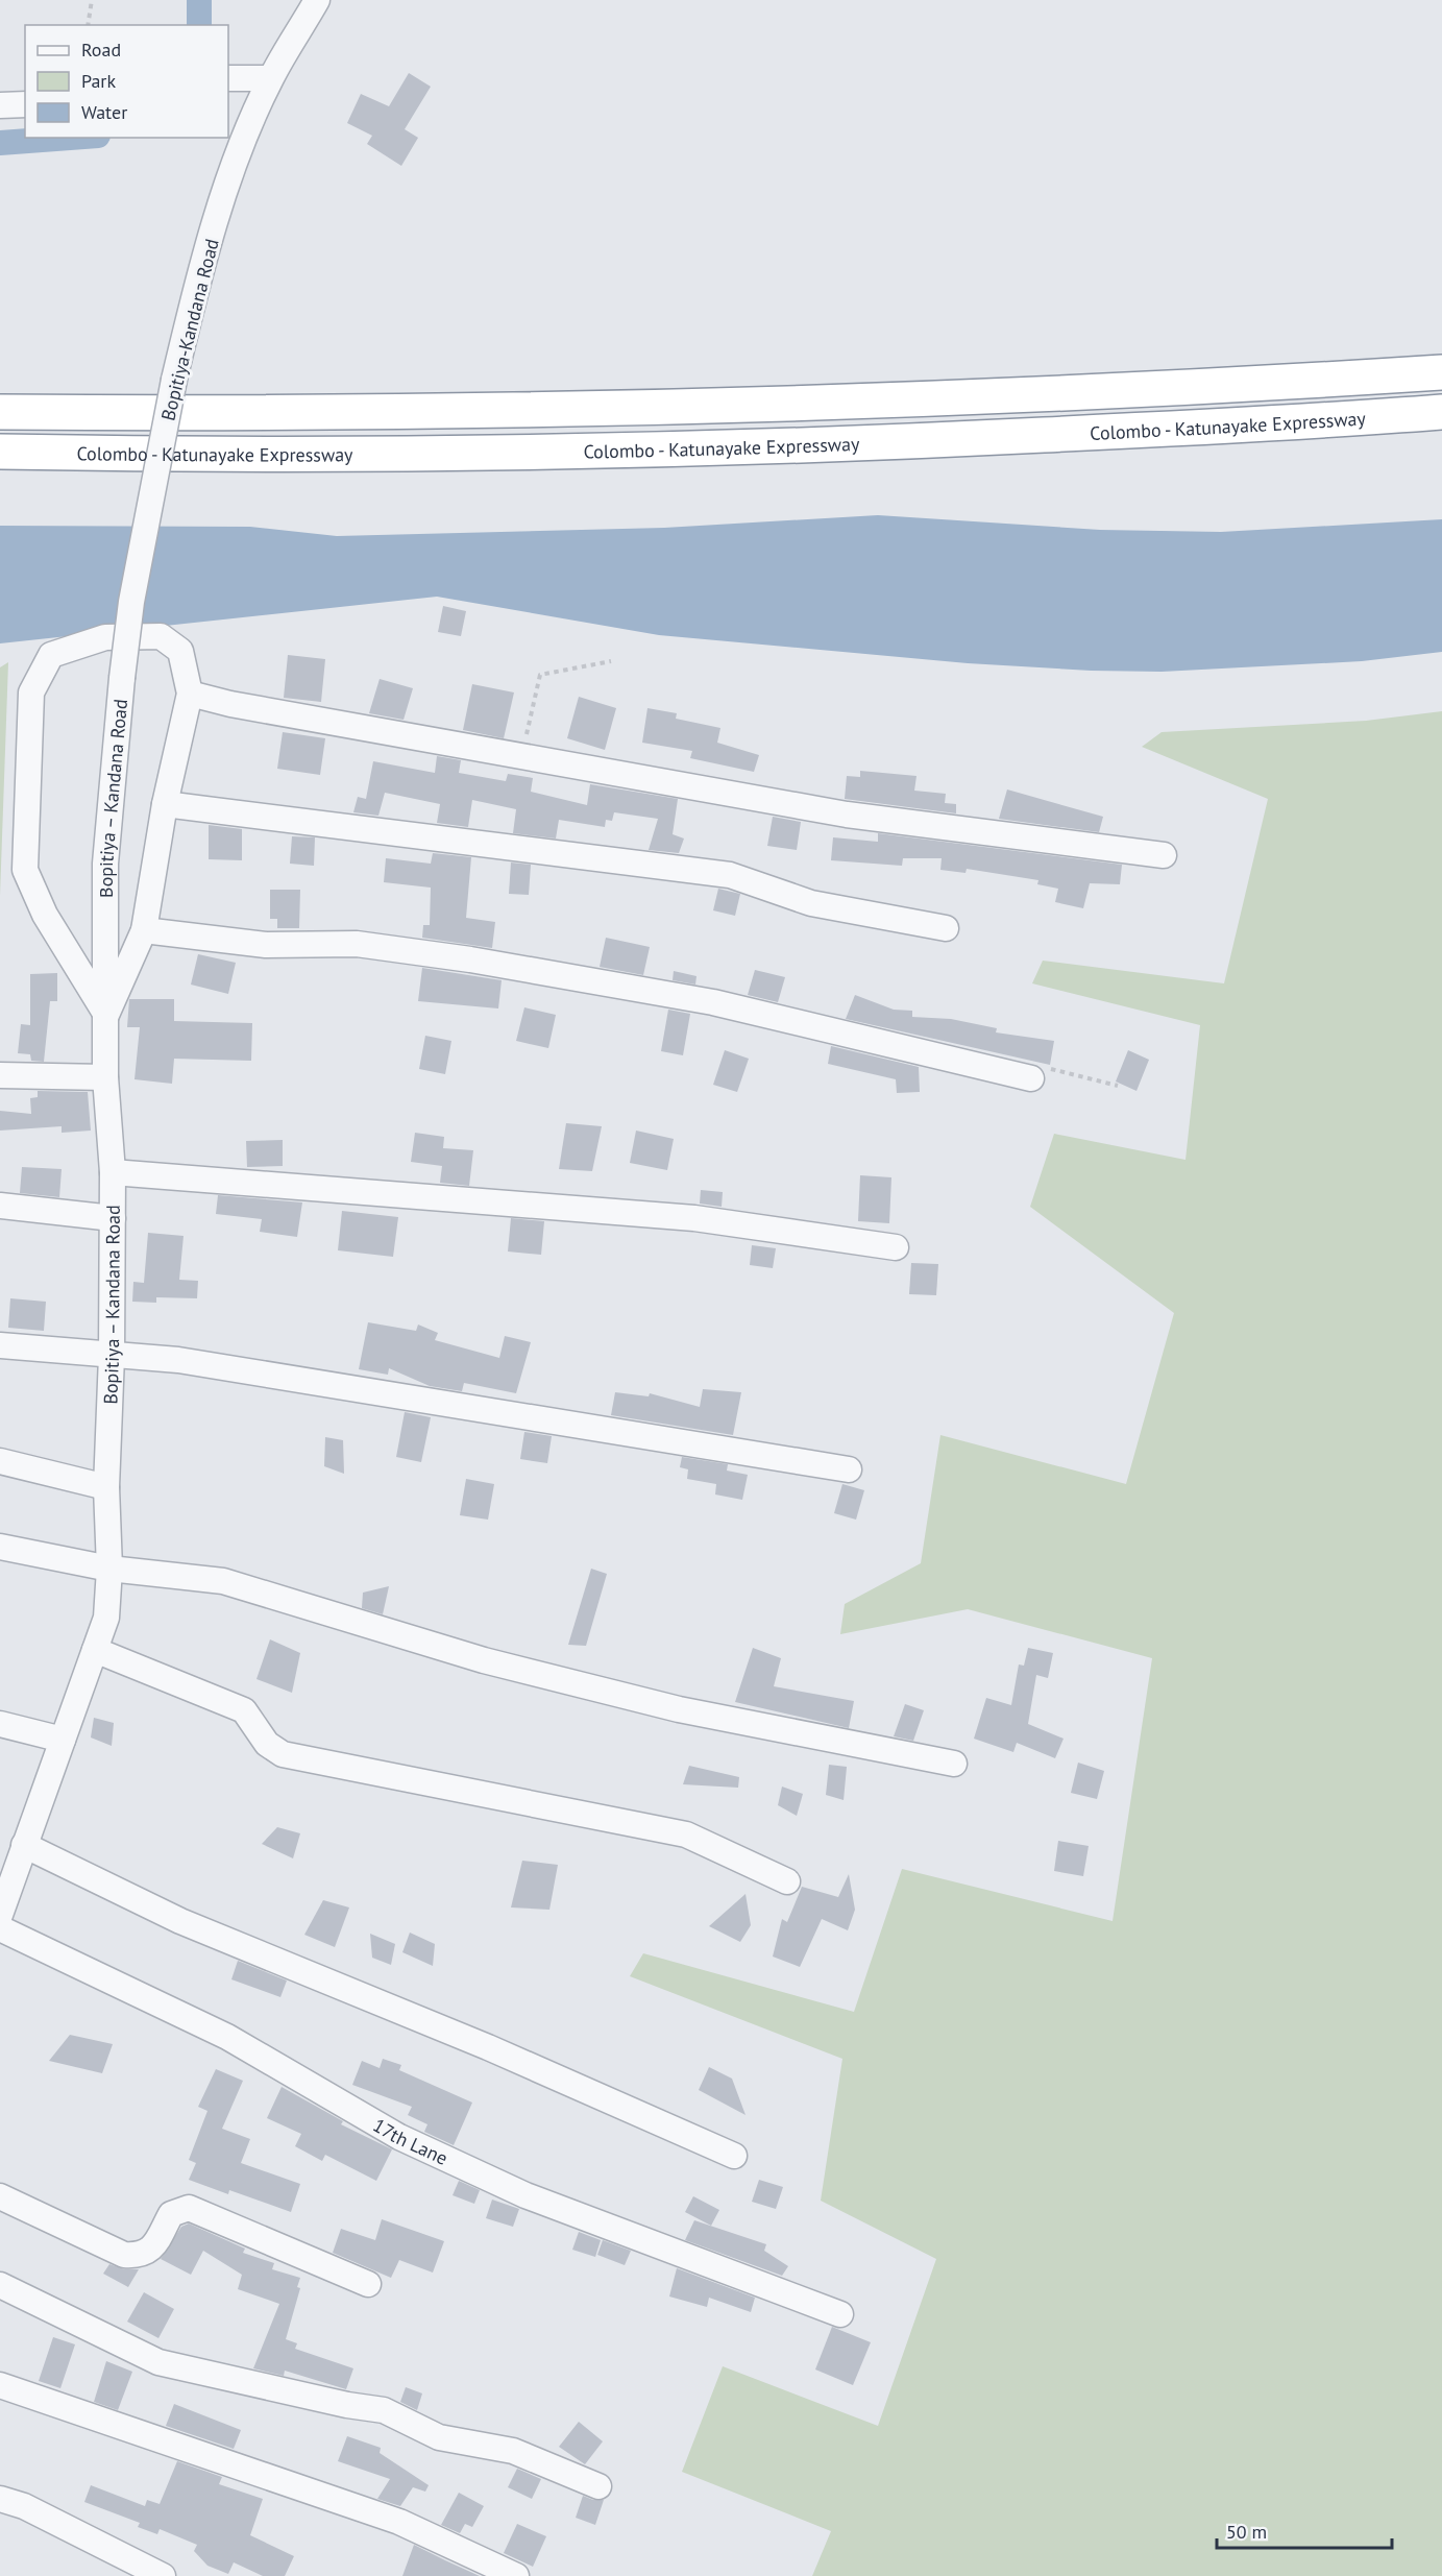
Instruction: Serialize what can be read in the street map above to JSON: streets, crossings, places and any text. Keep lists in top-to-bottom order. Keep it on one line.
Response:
{"streets":{"highway":["Colombo - Katunayake Expressway"],"street":["Bopitiya-Kandana Road","Bopitiya – Kandana Road","17th Lane"]},"crossings":[["Bopitiya-Kandana Road","Bopitiya – Kandana Road"]],"legend":["Road","Park","Water"],"scale_bar":"50 m"}
